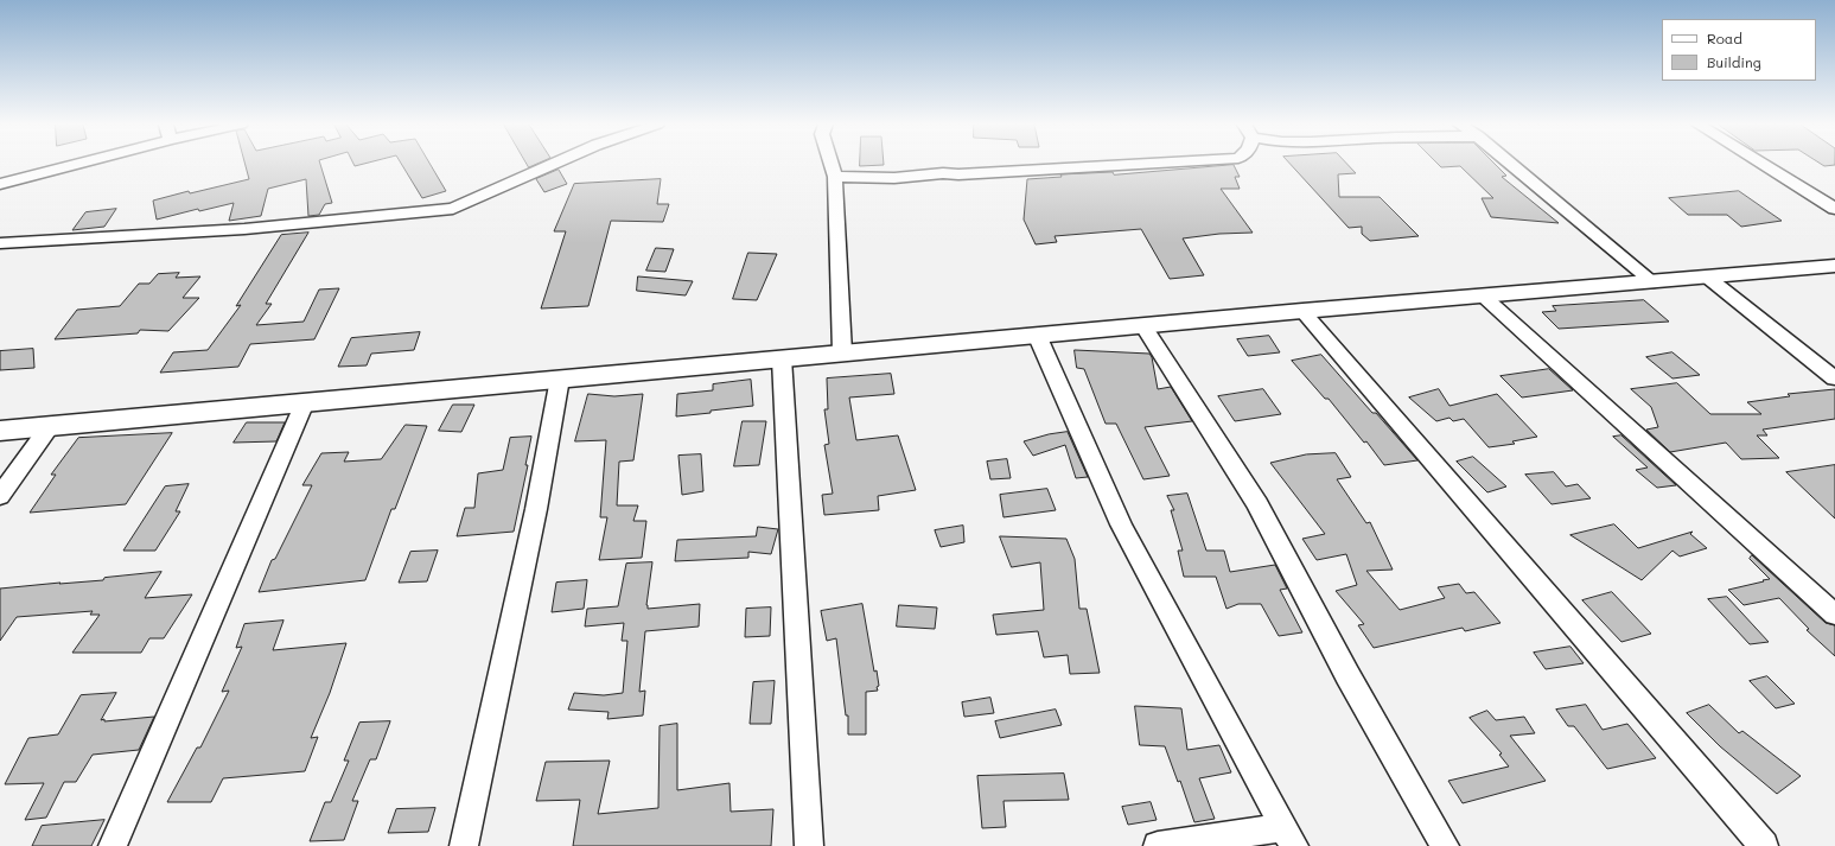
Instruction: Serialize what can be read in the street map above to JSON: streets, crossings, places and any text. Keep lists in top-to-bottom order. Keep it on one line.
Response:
{"legend":["Road","Building"]}
